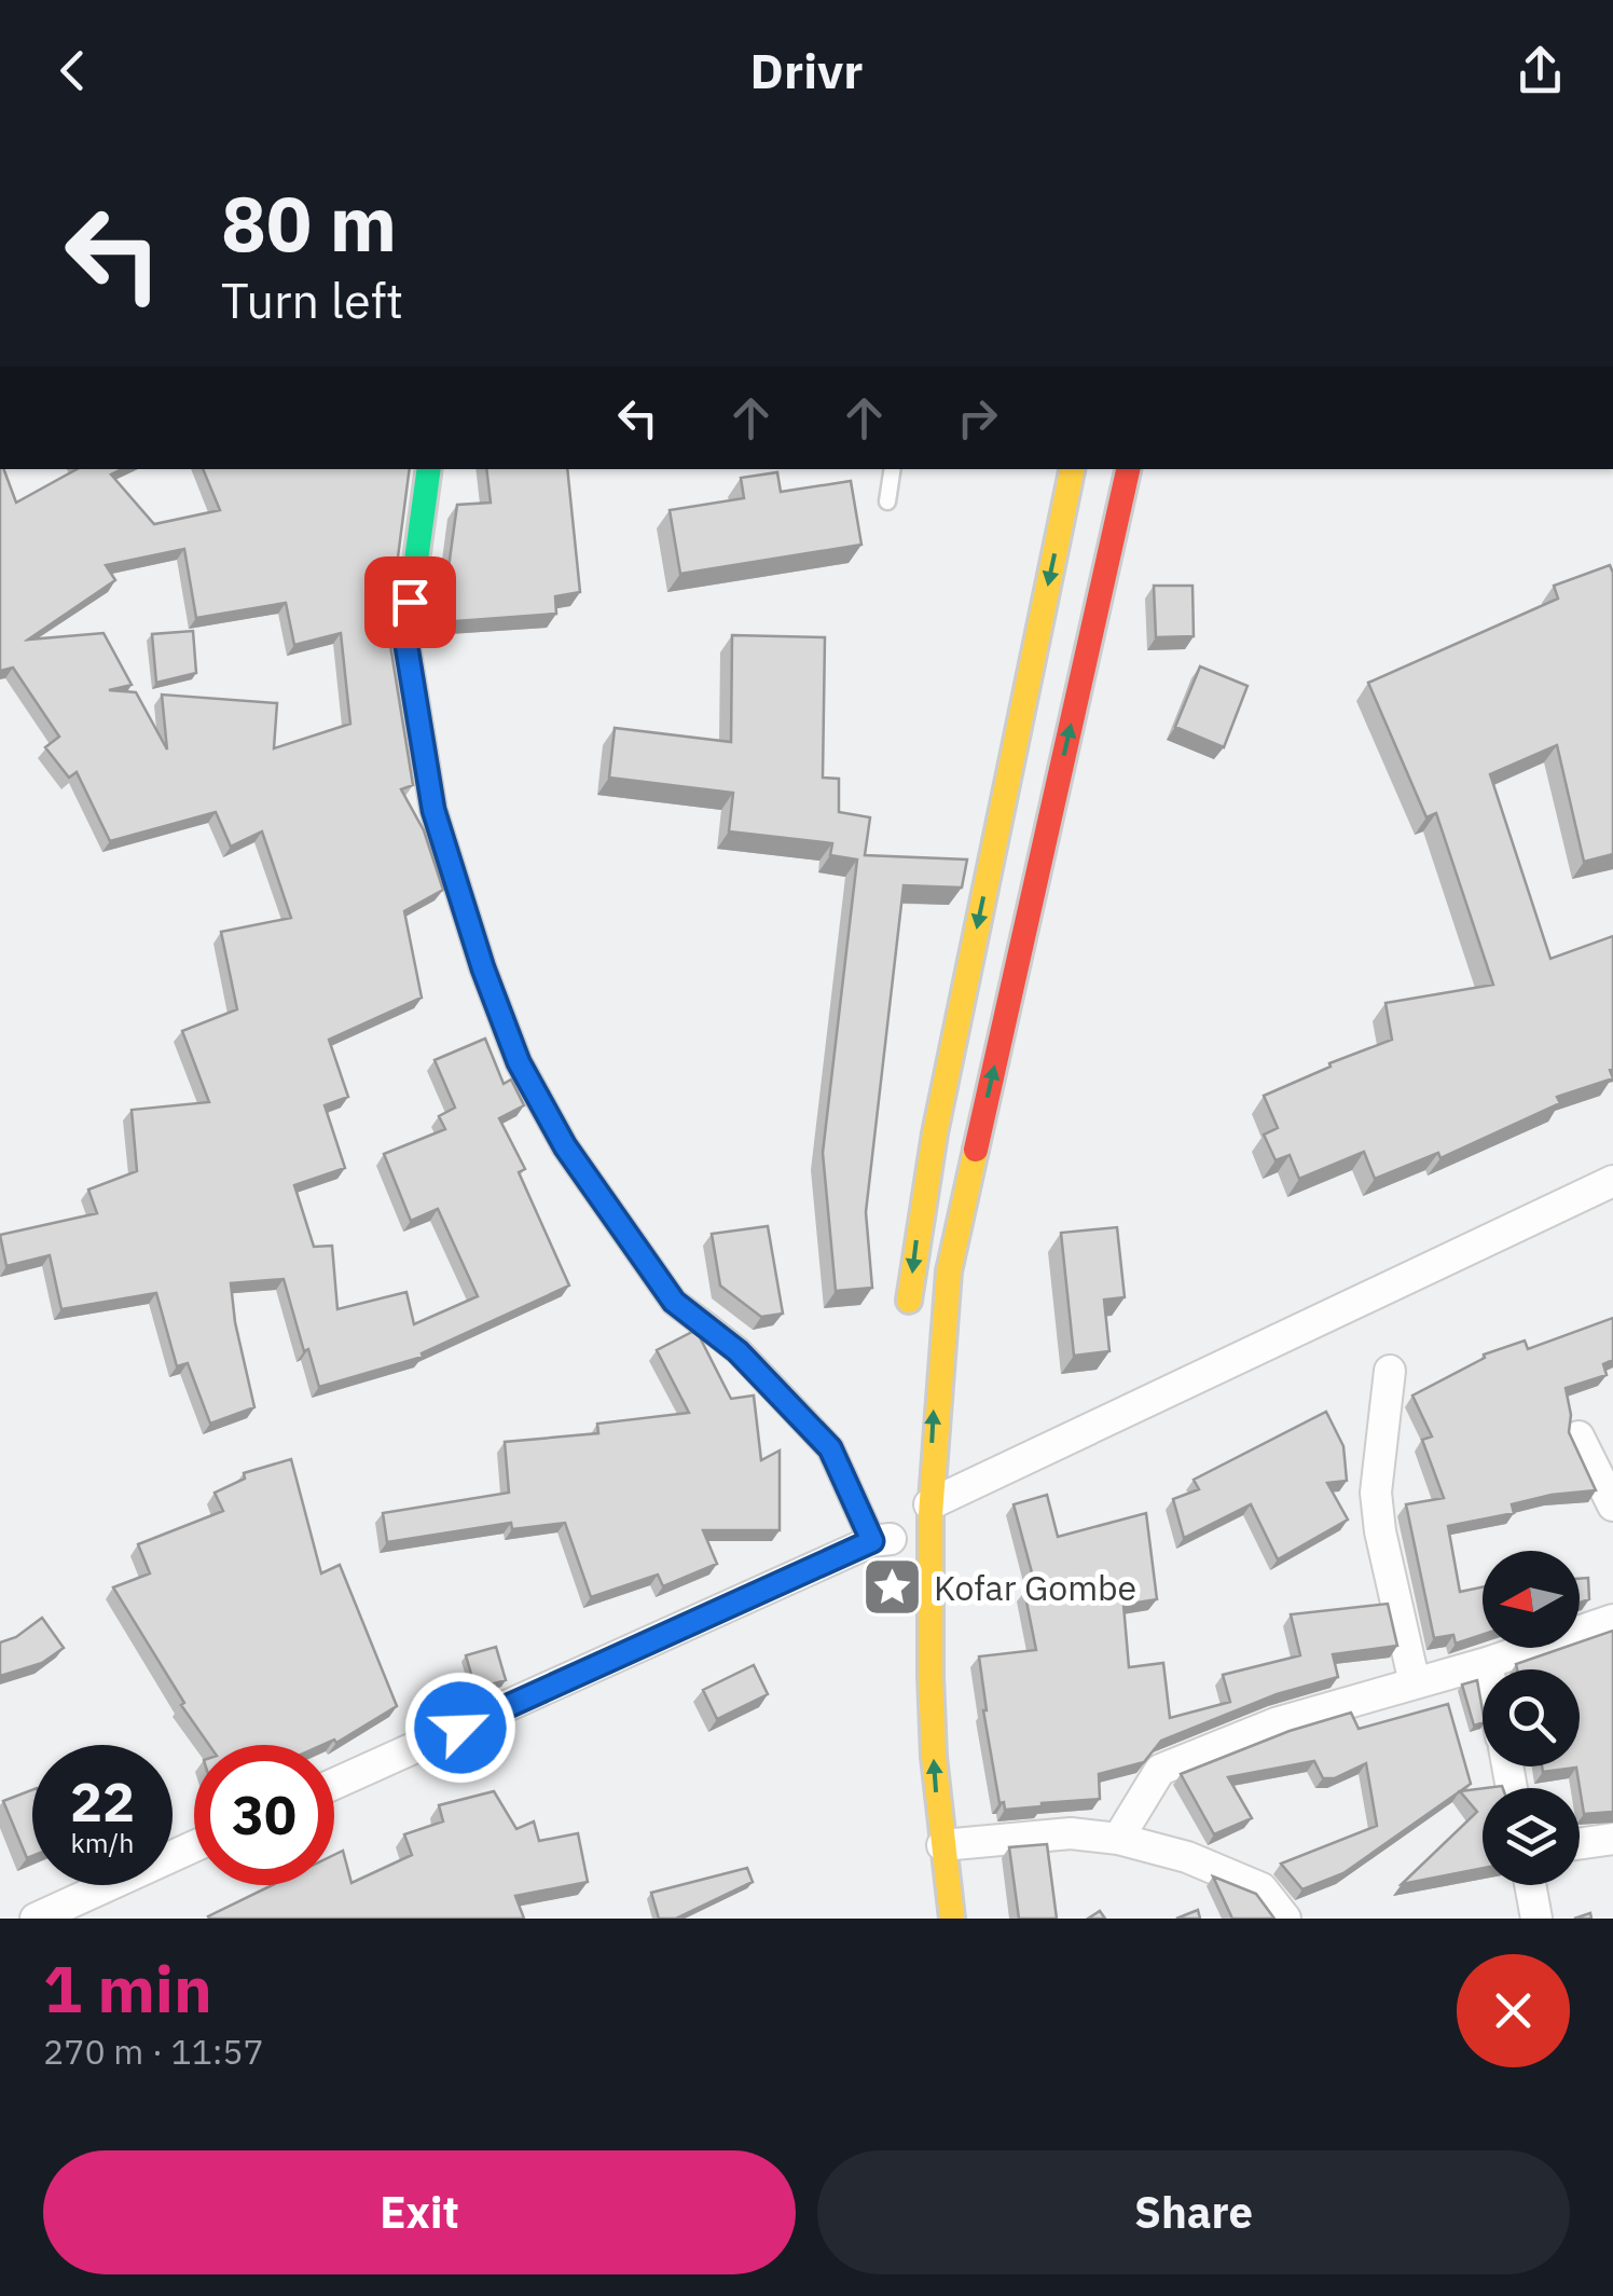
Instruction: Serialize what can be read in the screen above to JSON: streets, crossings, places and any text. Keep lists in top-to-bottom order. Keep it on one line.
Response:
{"places":{"place":["Kofar Gombe"]},"north":"left","page":{"header":"Drivr","turn":["80 m","Turn left"],"speed":"22 km/h","limit":"30","heading":["1 min","270 m · 11:57"],"buttons":["Exit","Share"]}}
